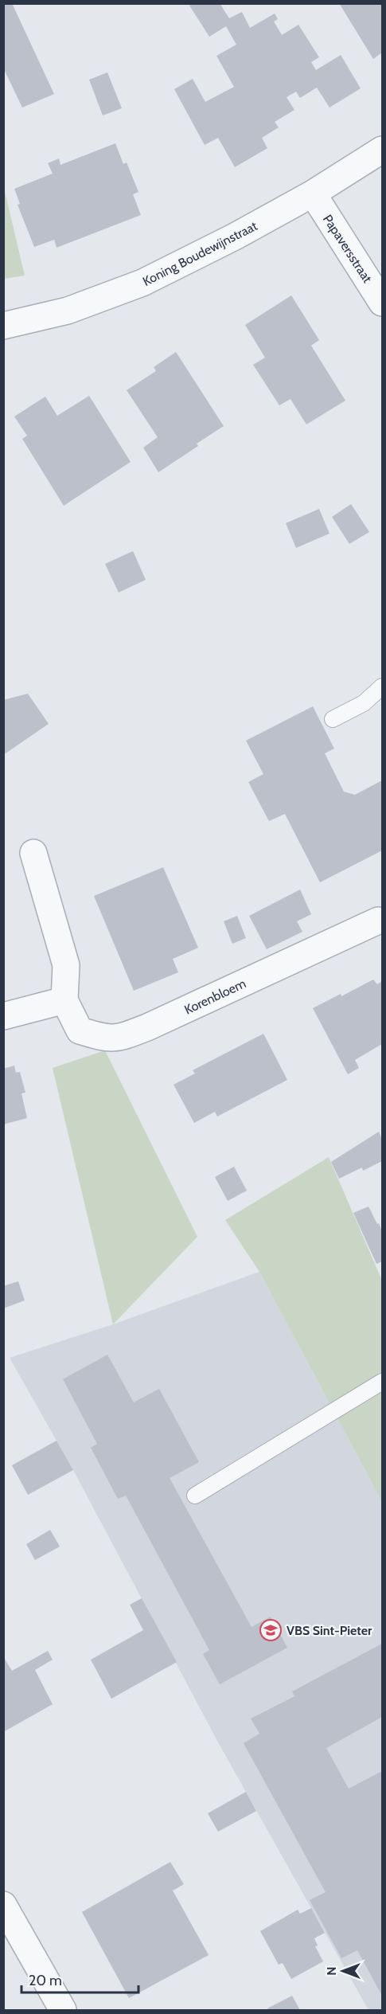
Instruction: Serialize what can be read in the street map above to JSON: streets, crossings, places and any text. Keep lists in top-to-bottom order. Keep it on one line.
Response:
{"streets":{"street":["Papaversstraat","Koning Boudewijnstraat","Korenbloem"]},"crossings":[["Papaversstraat","Koning Boudewijnstraat"]],"places":{"school or university":["VBS Sint-Pieter"]},"scale_bar":"20 m","north":"left"}
